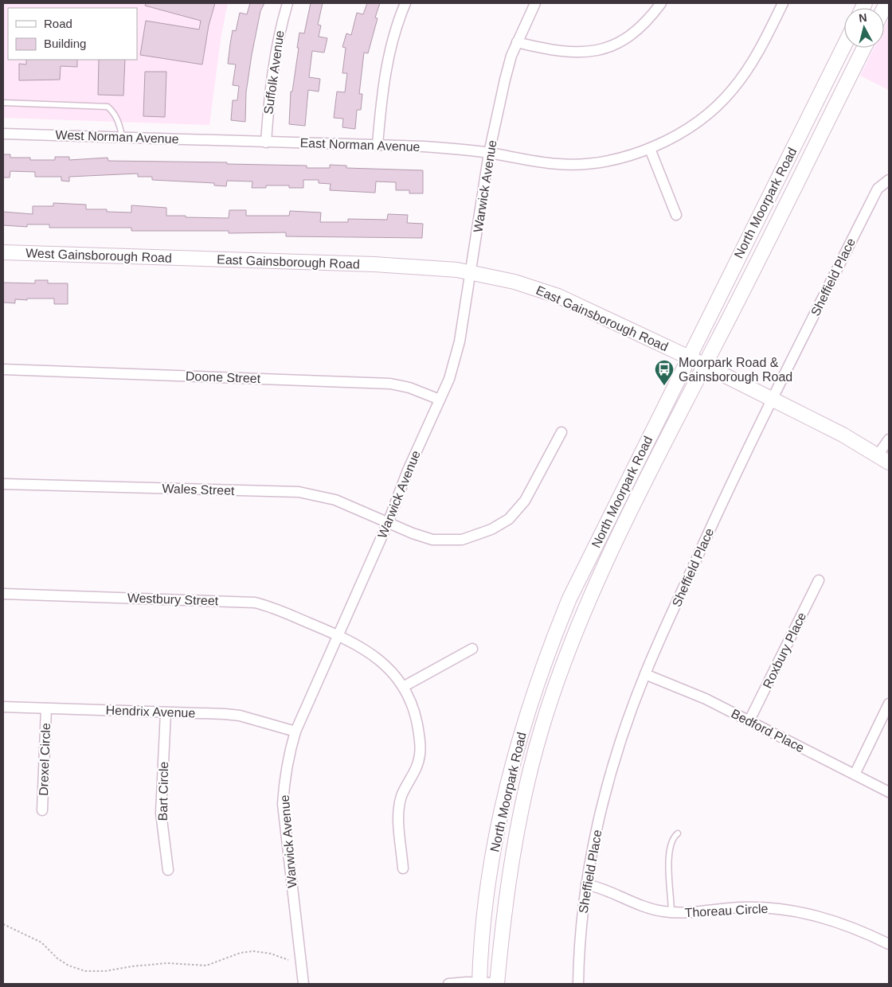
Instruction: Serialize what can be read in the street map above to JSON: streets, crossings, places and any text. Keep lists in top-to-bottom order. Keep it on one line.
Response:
{"streets":{"main road":["North Moorpark Road","West Gainsborough Road","East Gainsborough Road"],"street":["Suffolk Avenue","West Norman Avenue","East Norman Avenue","Warwick Avenue","Sheffield Place","Doone Street","Wales Street","Westbury Street","Roxbury Place","Hendrix Avenue","Bedford Place","Drexel Circle","Bart Circle","Thoreau Circle"]},"crossings":[["Suffolk Avenue","East Norman Avenue"],["West Norman Avenue","East Norman Avenue"],["East Norman Avenue","Warwick Avenue"],["Warwick Avenue","East Gainsborough Road"],["Warwick Avenue","Doone Street"],["Warwick Avenue","Wales Street"],["Warwick Avenue","Westbury Street"],["Warwick Avenue","Hendrix Avenue"],["North Moorpark Road","East Gainsborough Road"],["West Gainsborough Road","East Gainsborough Road"],["East Gainsborough Road","Sheffield Place"],["Sheffield Place","Bedford Place"],["Sheffield Place","Thoreau Circle"],["Roxbury Place","Bedford Place"],["Hendrix Avenue","Drexel Circle"],["Hendrix Avenue","Bart Circle"]],"places":{"bus stop":["Moorpark Road & Gainsborough Road"]},"legend":["Road","Building"],"north":"top"}
